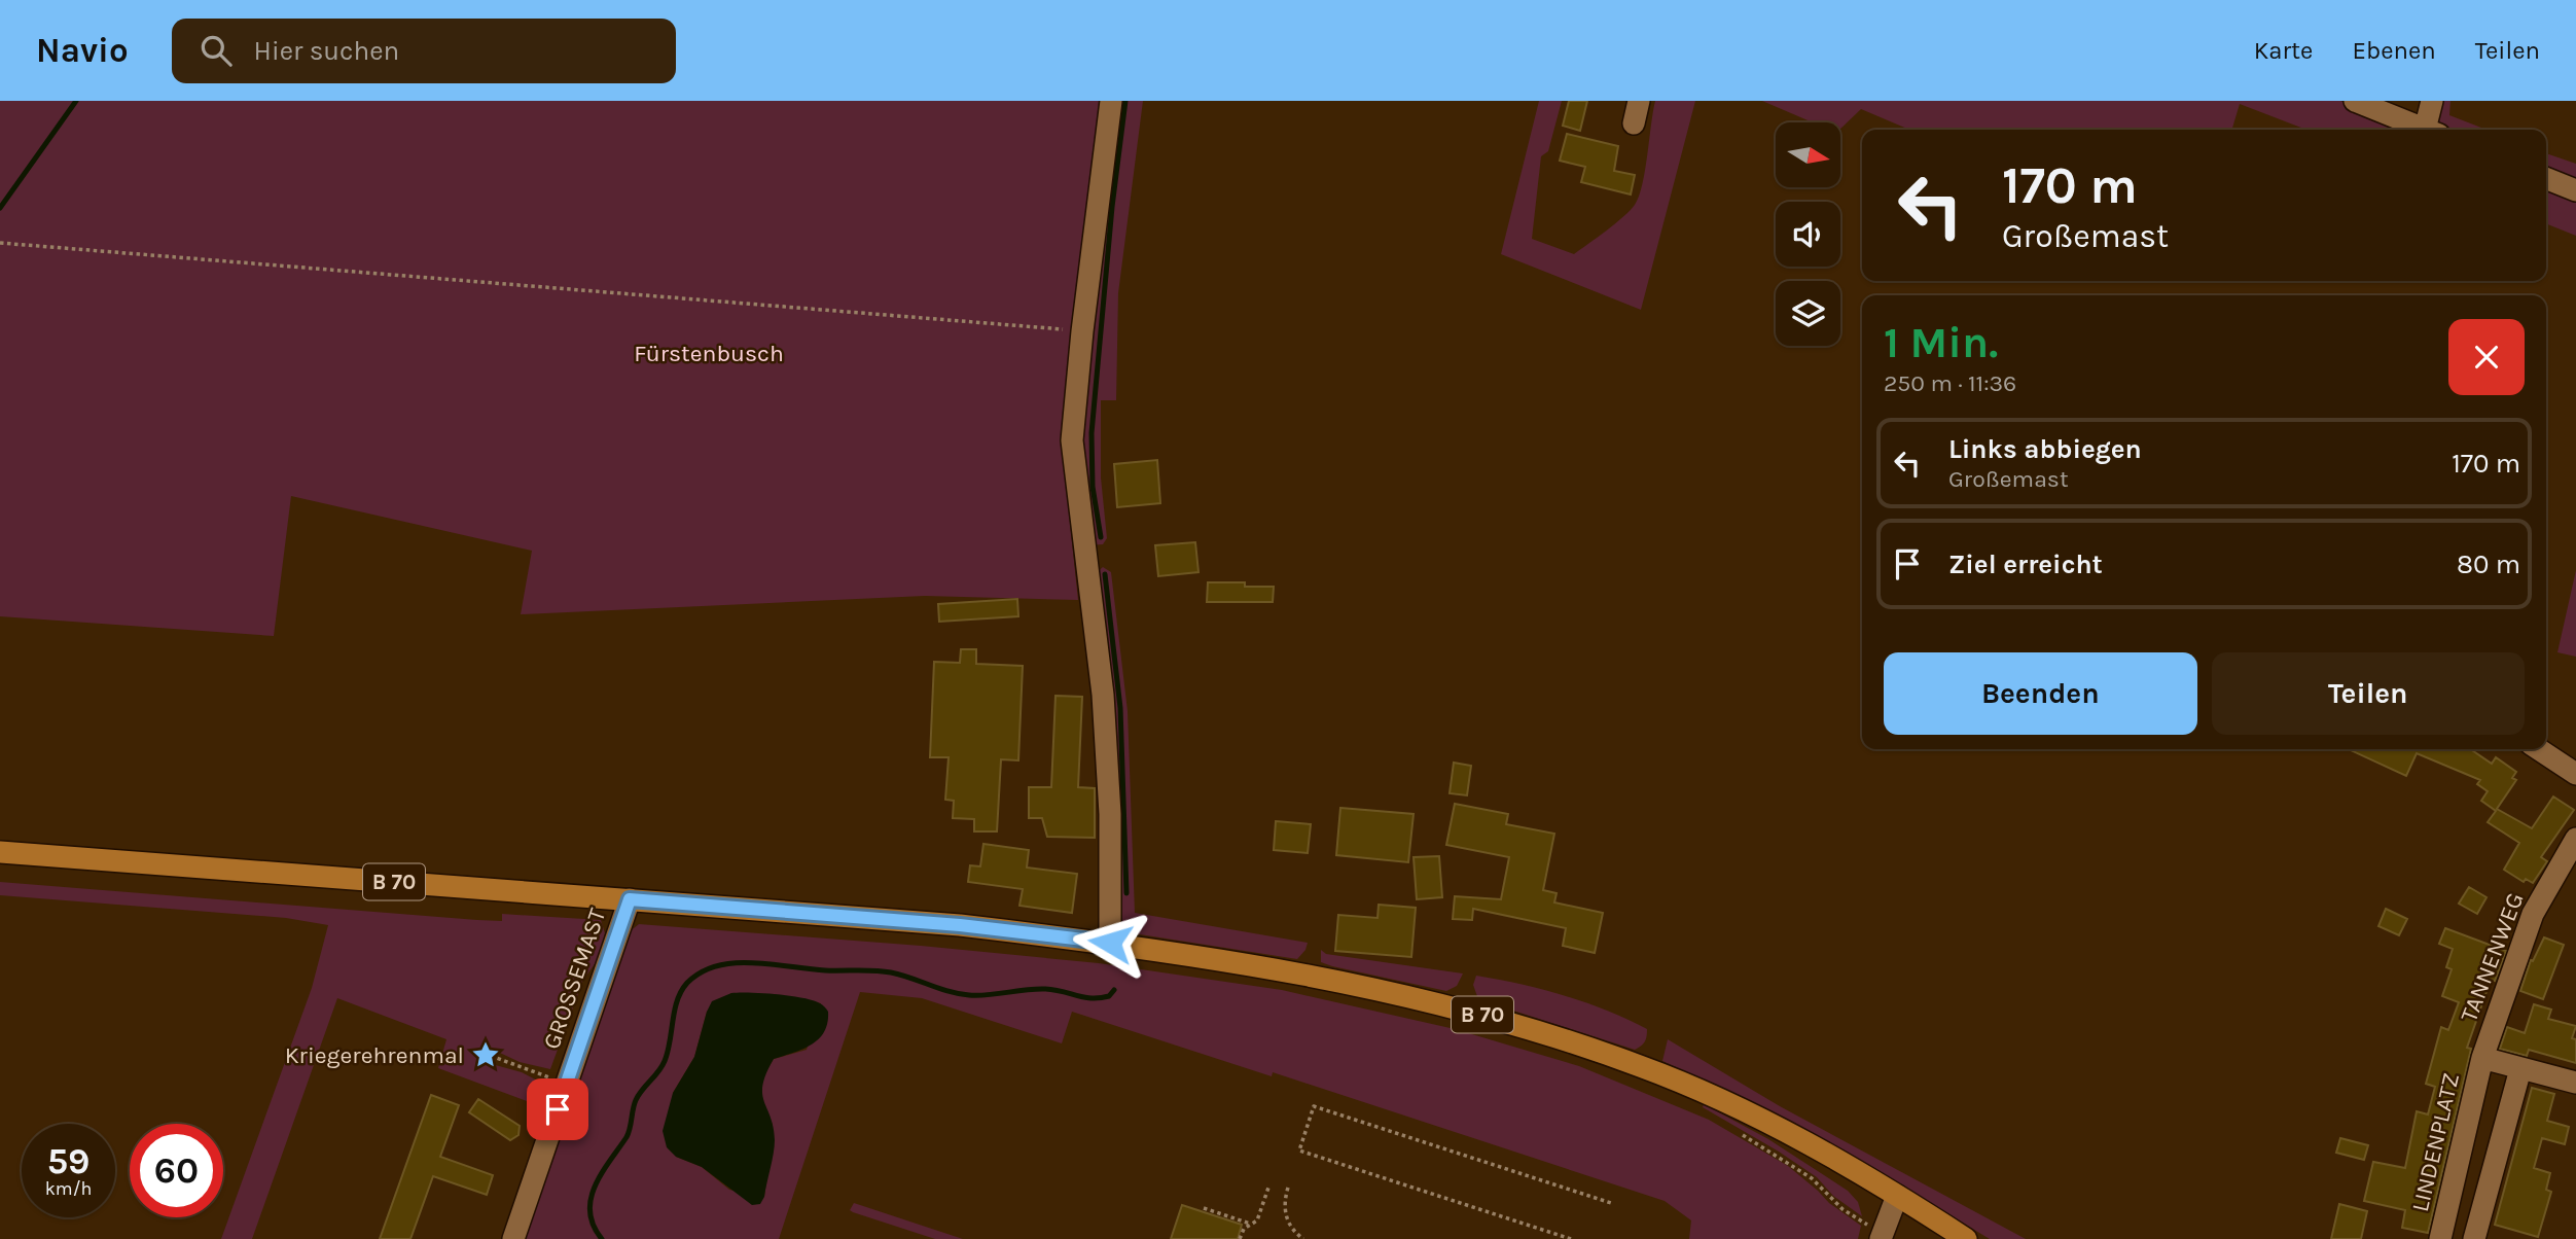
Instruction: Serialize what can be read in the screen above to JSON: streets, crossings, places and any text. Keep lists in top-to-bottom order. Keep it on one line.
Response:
{"streets":{"main road":["B 70"],"street":["TANNENWEG","GROSSEMAST","LINDENPLATZ"]},"crossings":[["B 70","GROSSEMAST"],["TANNENWEG","LINDENPLATZ"]],"parks":["Fürstenbusch"],"places":{"place":["Kriegerehrenmal"]},"north":"right","page":{"header":"Navio","search":"Hier suchen","nav":["Karte","Ebenen","Teilen"],"turn":["170 m","Großemast"],"heading":["1 Min.","250 m · 11:36"],"list":[{"name":"Links abbiegen","note":"Großemast","value":"170 m"},{"name":"Ziel erreicht","value":"80 m"}],"buttons":["Beenden","Teilen"],"speed":"59 km/h","limit":"60"}}
